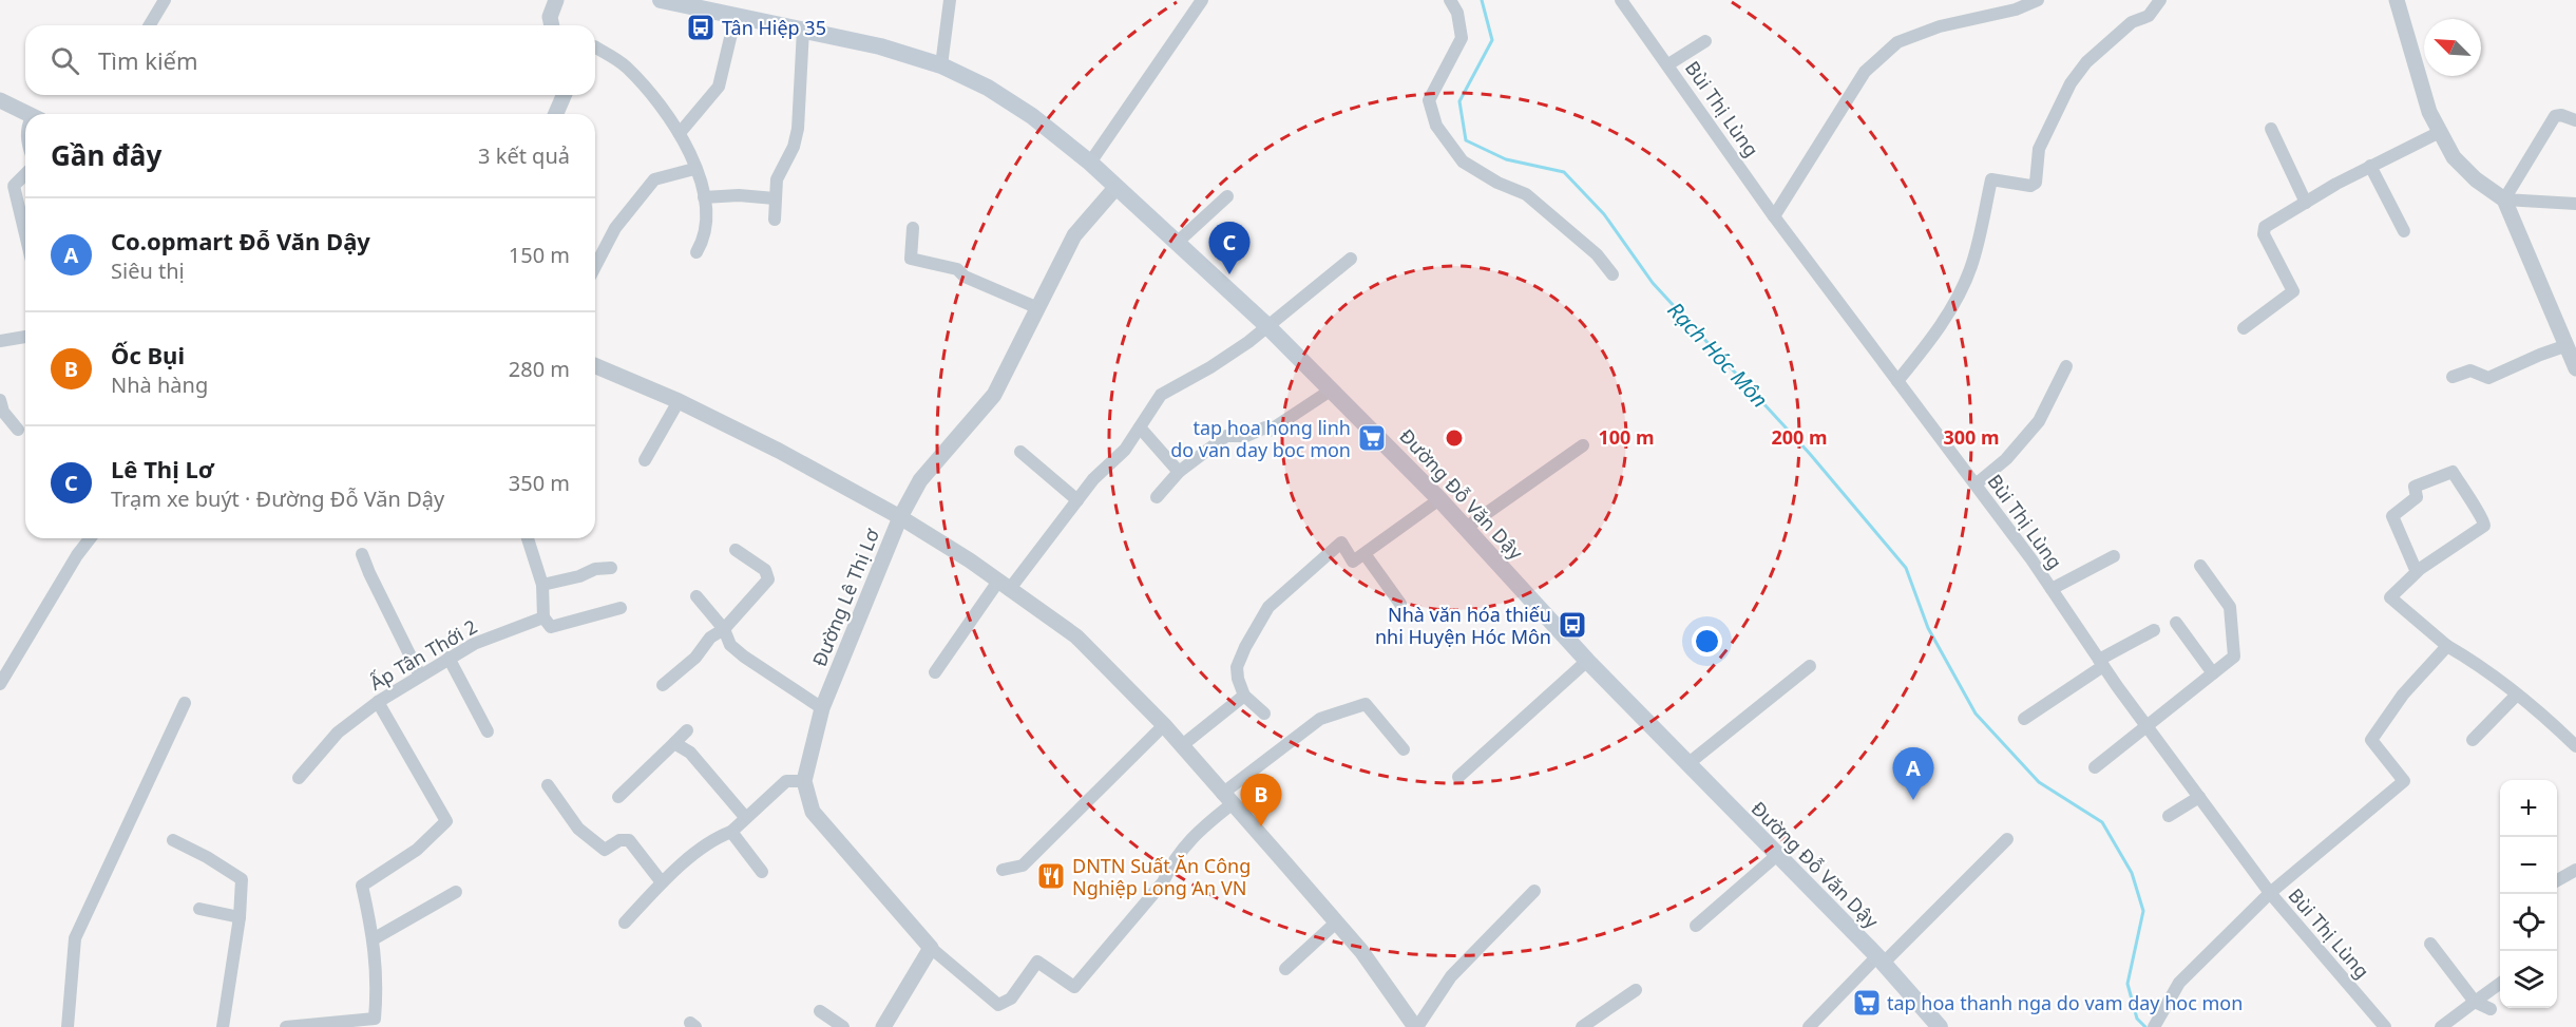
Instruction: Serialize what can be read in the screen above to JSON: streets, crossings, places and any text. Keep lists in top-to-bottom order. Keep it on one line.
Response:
{"streets":{"main road":["Đường Đỗ Văn Dậy"],"street":["Bùi Thị Lùng","Đường Lê Thị Lơ","Ấp Tân Thới 2"]},"crossings":[["Đường Đỗ Văn Dậy","Đường Lê Thị Lơ"]],"water":["Rạch Hóc Môn"],"places":{"bus stop":["Tân Hiệp 35","Nhà văn hóa thiếu nhi Huyện Hóc Môn"],"supermarket":["tap hoa hong linh do van day boc mon","tap hoa thanh nga do vam day hoc mon"],"restaurant":["DNTN Suất Ăn Công Nghiệp Long An VN"]},"north":"top left","page":{"search":"Tìm kiếm","heading":["Gần đây","3 kết quả"],"list":[{"mark":"A","name":"Co.opmart Đỗ Văn Dậy","note":"Siêu thị","value":"150 m"},{"mark":"B","name":"Ốc Bụi","note":"Nhà hàng","value":"280 m"},{"mark":"C","name":"Lê Thị Lơ","note":"Trạm xe buýt · Đường Đỗ Văn Dậy","value":"350 m"}],"pins":["C","A","B"],"map_buttons":["+","−"]},"rings":["100 m","200 m","300 m"]}
